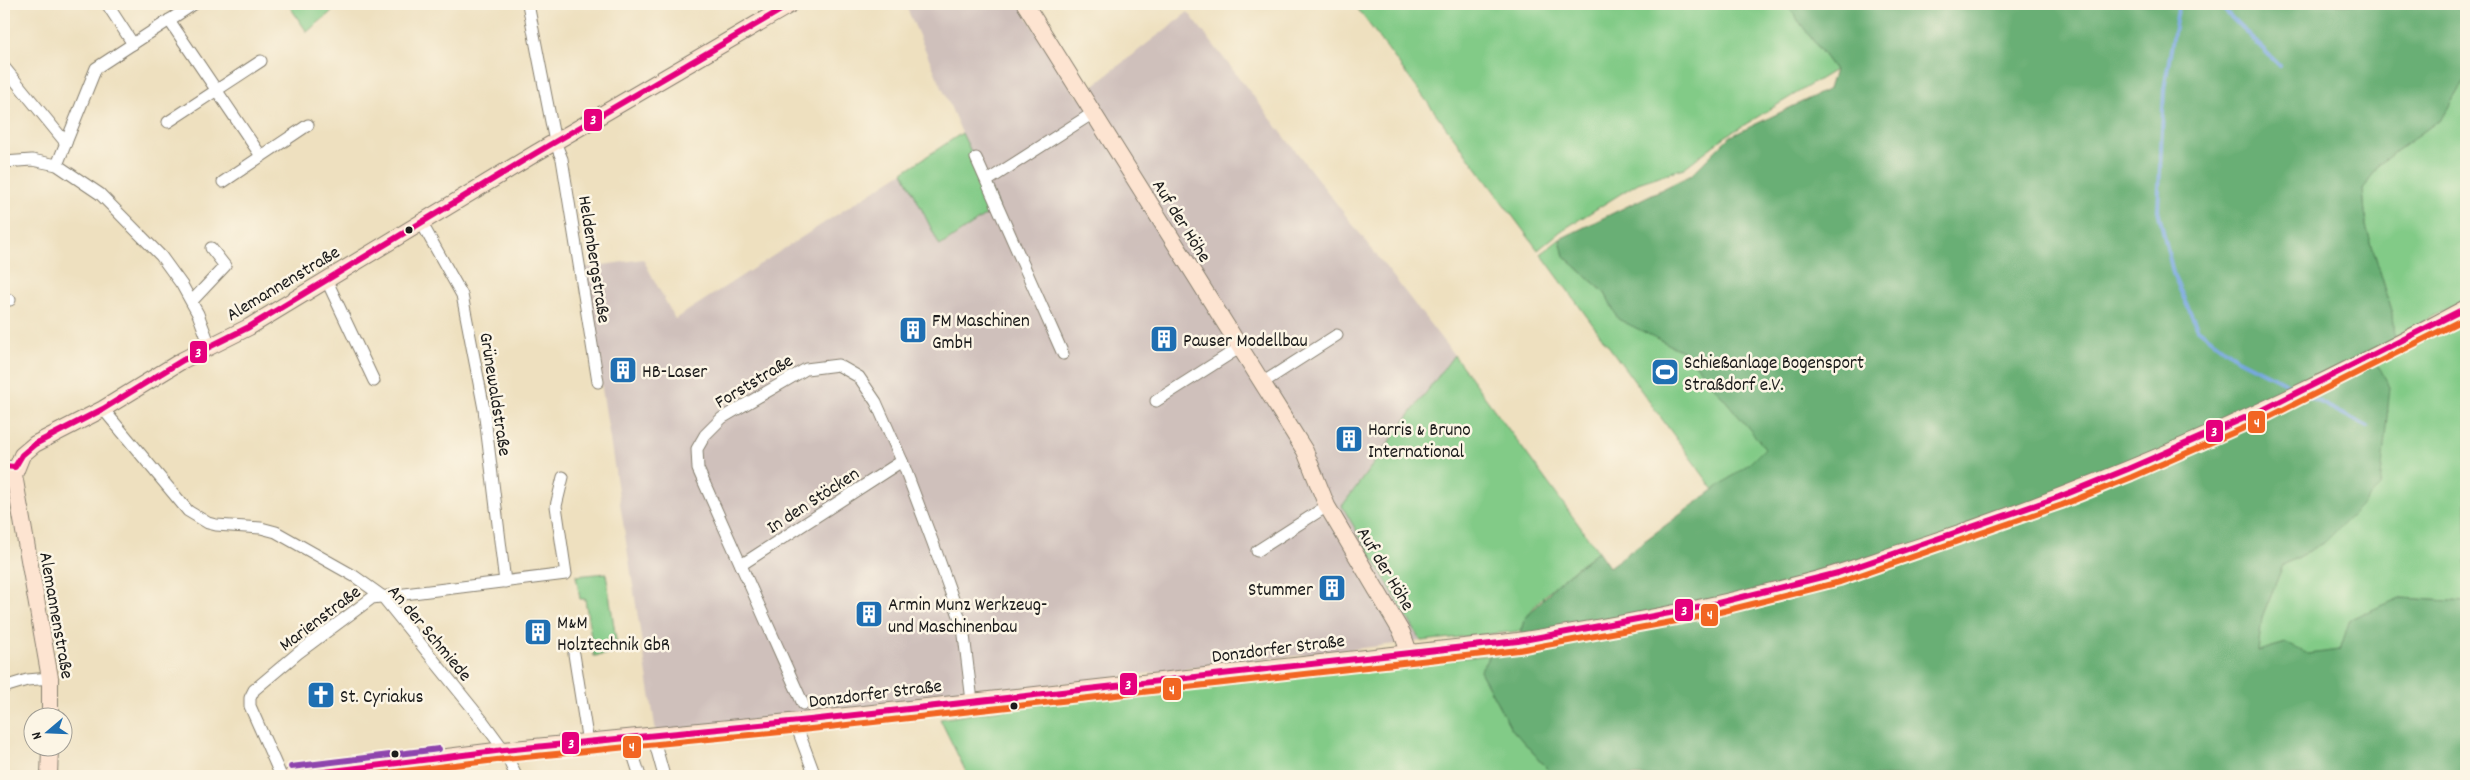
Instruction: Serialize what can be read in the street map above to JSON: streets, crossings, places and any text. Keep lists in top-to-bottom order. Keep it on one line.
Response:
{"streets":{"main road":["Auf der Höhe","Alemannenstraße","Donzdorfer Straße"],"street":["Heldenbergstraße","Forststraße","Grünewaldstraße","In den Stöcken","Marienstraße","An der Schmiede"]},"crossings":[["Auf der Höhe","Donzdorfer Straße"],["Heldenbergstraße","Alemannenstraße"],["Alemannenstraße","Grünewaldstraße"],["Alemannenstraße","An der Schmiede"],["Forststraße","In den Stöcken"],["Forststraße","Donzdorfer Straße"],["Grünewaldstraße","Marienstraße"],["Marienstraße","An der Schmiede"],["An der Schmiede","Donzdorfer Straße"]],"places":{"building":["FM Maschinen GmbH","Pauser Modellbau","HB-Laser","Harris & Bruno International","Stummer","Armin Munz Werkzeug- und Maschinenbau","M&M Holztechnik GbR"],"sports":["Schießanlage Bogensport Straßdorf e.V."],"church":["St. Cyriakus"]},"lines":["transit line 3","transit line 4"],"north":"left"}
